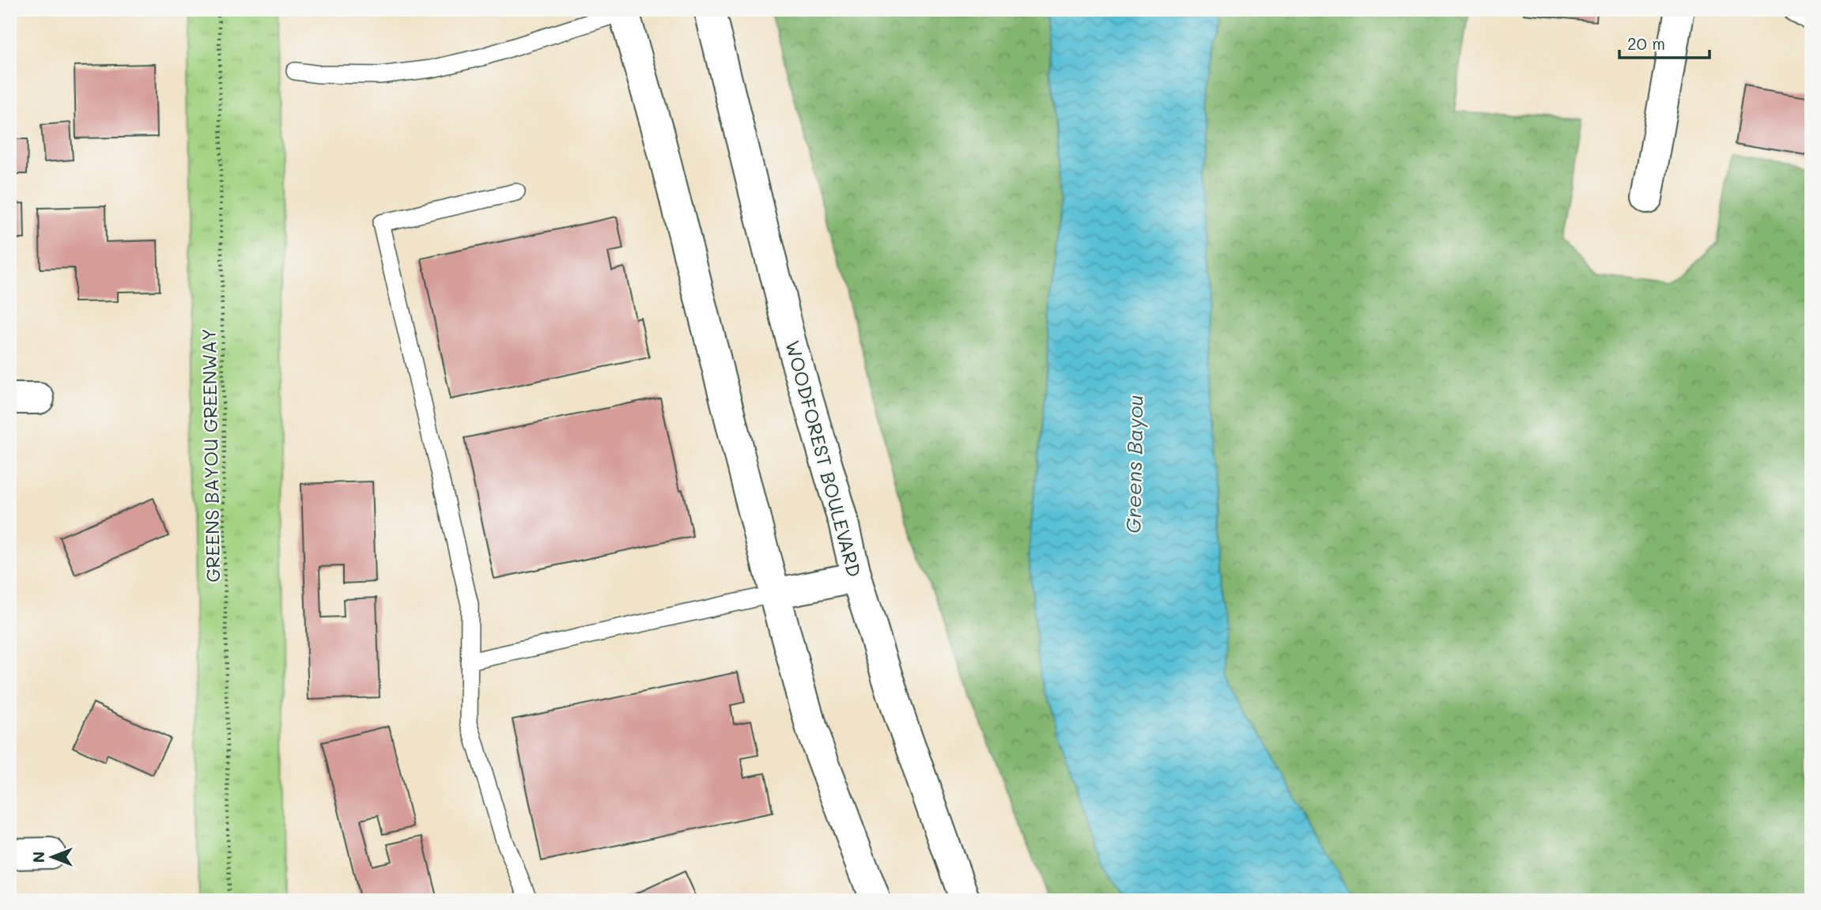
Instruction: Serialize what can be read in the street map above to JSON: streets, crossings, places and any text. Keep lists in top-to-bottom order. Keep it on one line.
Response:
{"streets":{"main road":["WOODFOREST BOULEVARD"],"path":["GREENS BAYOU GREENWAY"]},"water":["Greens Bayou"],"scale_bar":"20 m","north":"left"}
